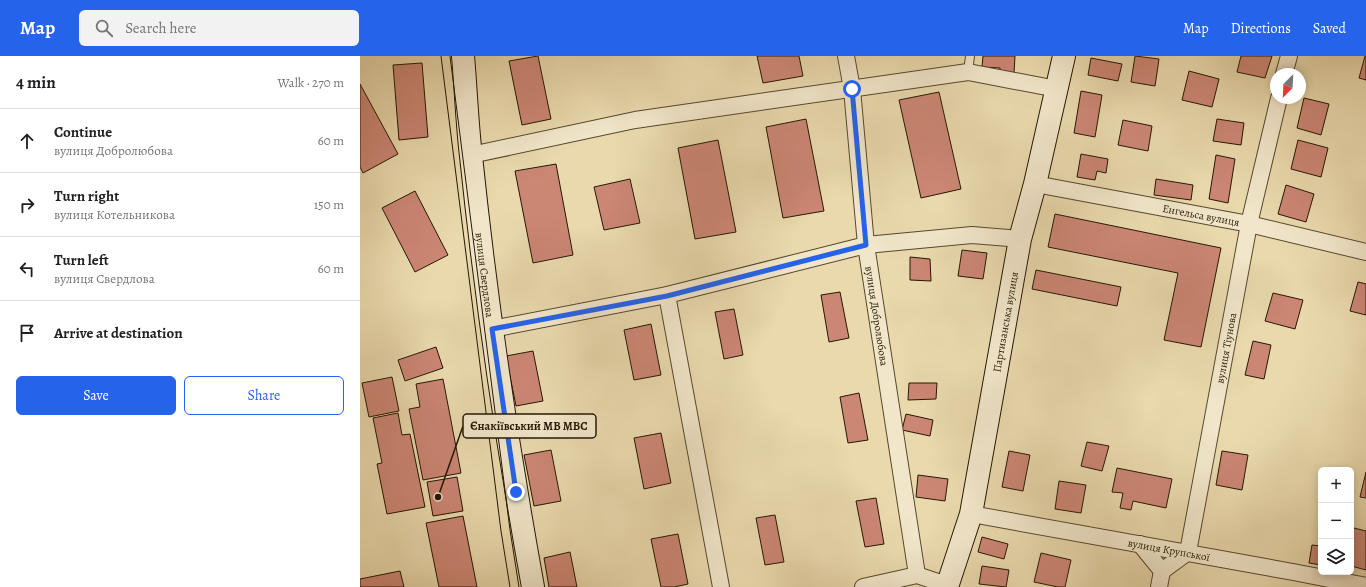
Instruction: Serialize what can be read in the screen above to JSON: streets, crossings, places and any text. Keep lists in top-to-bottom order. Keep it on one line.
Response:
{"streets":{"street":["Енгельса вулиця","вулиця Свердлова","вулиця Добролюбова","Партизанська вулиця","вулиця Тіунова","вулиця Крупської"]},"crossings":[["Енгельса вулиця","Партизанська вулиця"],["Енгельса вулиця","вулиця Тіунова"],["Партизанська вулиця","вулиця Крупської"],["вулиця Тіунова","вулиця Крупської"]],"places":["Єнакіївський МВ МВС"],"north":"bottom left","page":{"header":"Map","search":"Search here","nav":["Map","Directions","Saved"],"heading":["4 min","Walk · 270 m"],"list":[["Continue","вулиця Добролюбова","60 m"],["Turn right","вулиця Котельникова","150 m"],["Turn left","вулиця Свердлова","60 m"],"Arrive at destination"],"buttons":["Save","Share"],"map_buttons":["+","−"]}}
